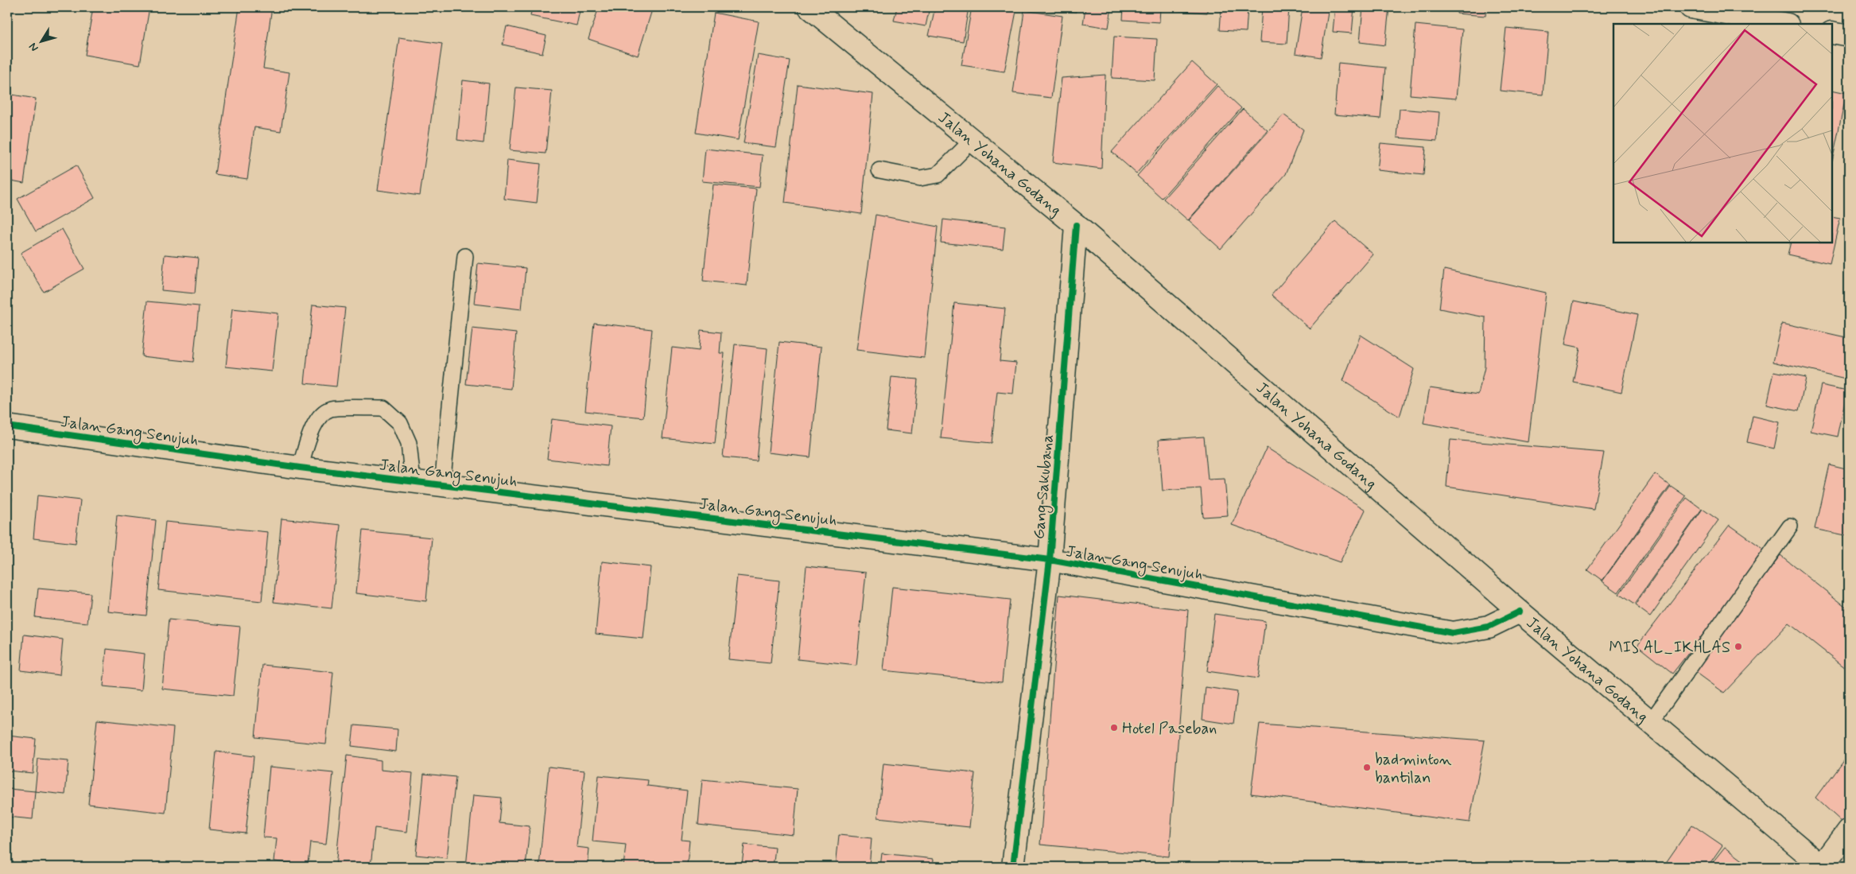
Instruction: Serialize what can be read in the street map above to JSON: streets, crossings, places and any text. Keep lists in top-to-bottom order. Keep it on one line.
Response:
{"streets":{"street":["Jalan Yohana Godang","Jalan Gang Senujuh","Gang Sakubana"]},"crossings":[["Jalan Yohana Godang","Jalan Gang Senujuh"],["Jalan Yohana Godang","Gang Sakubana"],["Jalan Gang Senujuh","Gang Sakubana"]],"places":["MIS AL_IKHLAS","Hotel Paseban","badminton bantilan"],"north":"bottom left"}
